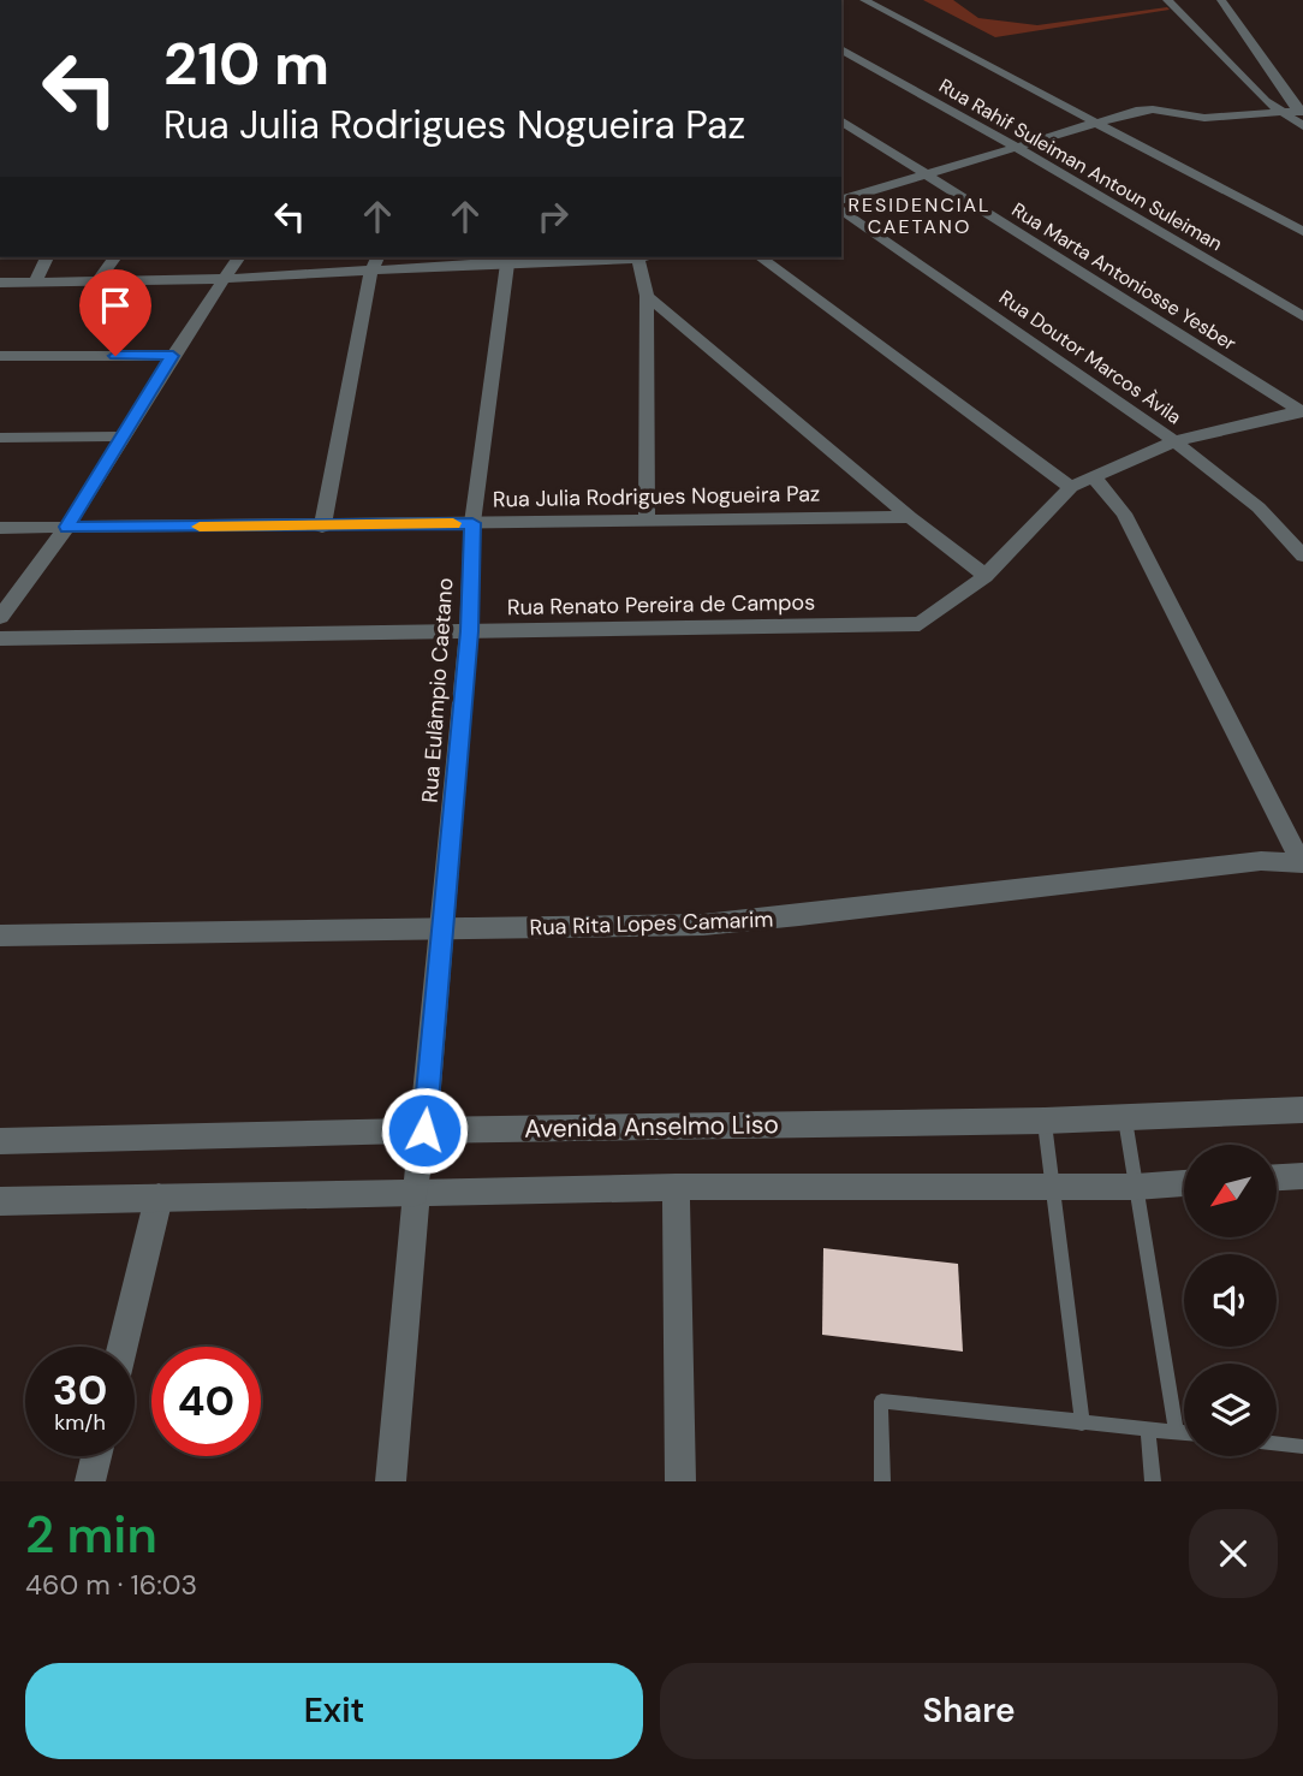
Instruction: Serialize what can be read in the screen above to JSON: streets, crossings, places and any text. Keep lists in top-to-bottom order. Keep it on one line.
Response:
{"streets":{"street":["Rua Rahif Suleiman Antoun Suleiman","Rua Marta Antoniosse Yesber","Rua Doutor Marcos Àvila","Rua Julia Rodrigues Nogueira Paz","Rua Renato Pereira de Campos","Rua Eulâmpio Caetano","Rua Rita Lopes Camarim","Avenida Anselmo Liso"]},"crossings":[["Rua Julia Rodrigues Nogueira Paz","Rua Eulâmpio Caetano"],["Rua Renato Pereira de Campos","Rua Eulâmpio Caetano"],["Rua Eulâmpio Caetano","Rua Rita Lopes Camarim"],["Rua Eulâmpio Caetano","Avenida Anselmo Liso"]],"districts":["RESIDENCIAL CAETANO"],"north":"bottom left","page":{"turn":["210 m","Rua Julia Rodrigues Nogueira Paz"],"speed":"30 km/h","limit":"40","heading":["2 min","460 m · 16:03"],"buttons":["Exit","Share"]}}
